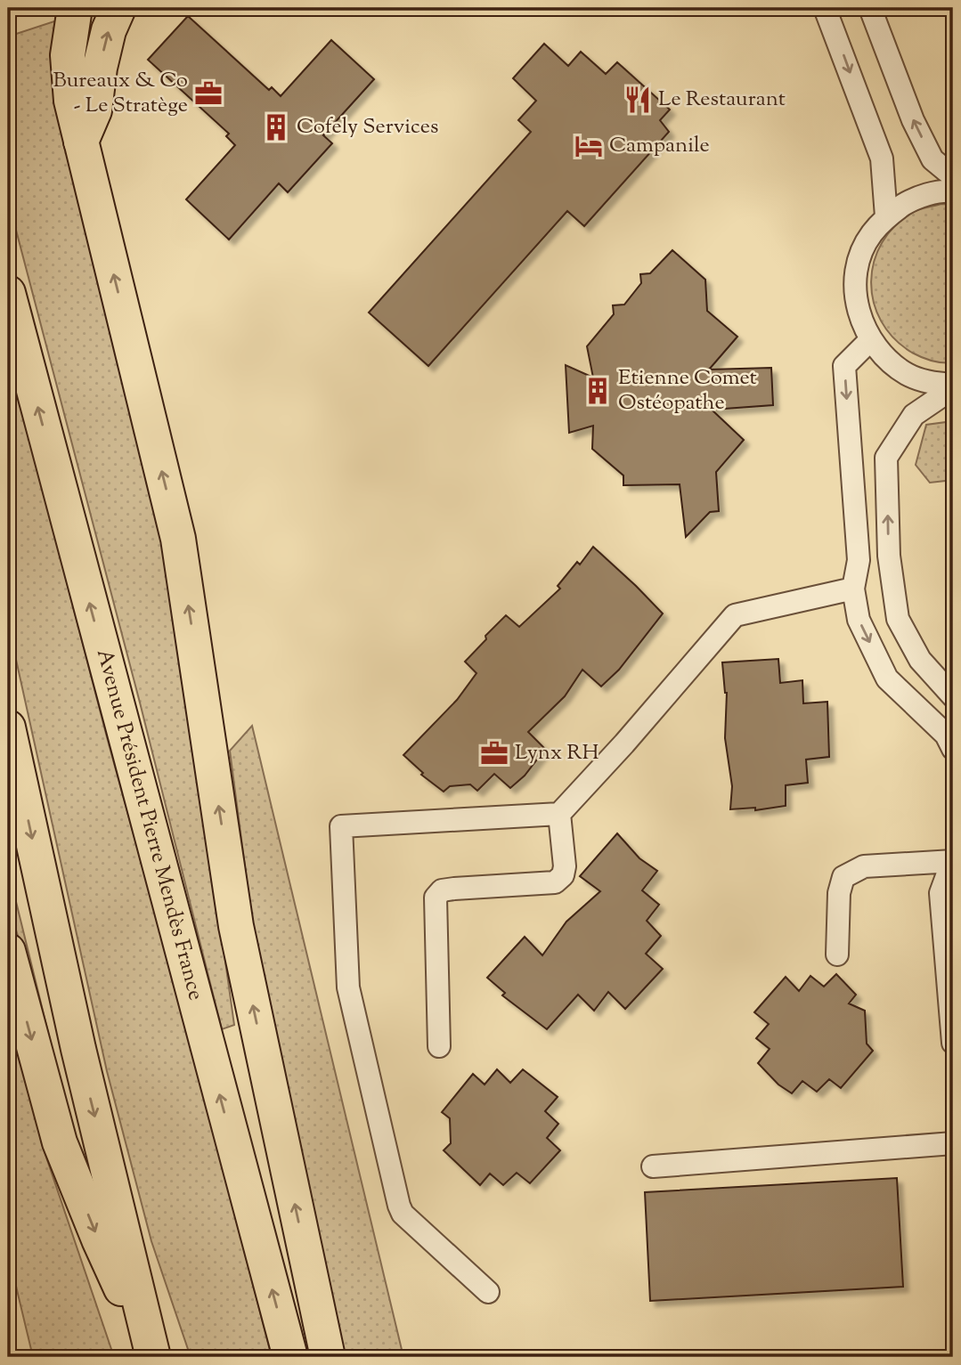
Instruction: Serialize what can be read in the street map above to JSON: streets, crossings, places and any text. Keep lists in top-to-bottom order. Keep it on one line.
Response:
{"streets":{"main road":["Avenue Président Pierre Mendès France"]},"places":{"office":["Bureaux & Co - Le Stratège","Lynx RH"],"restaurant":["Le Restaurant"],"building":["Cofely Services","Etienne Comet Ostéopathe"],"hotel":["Campanile"]}}
